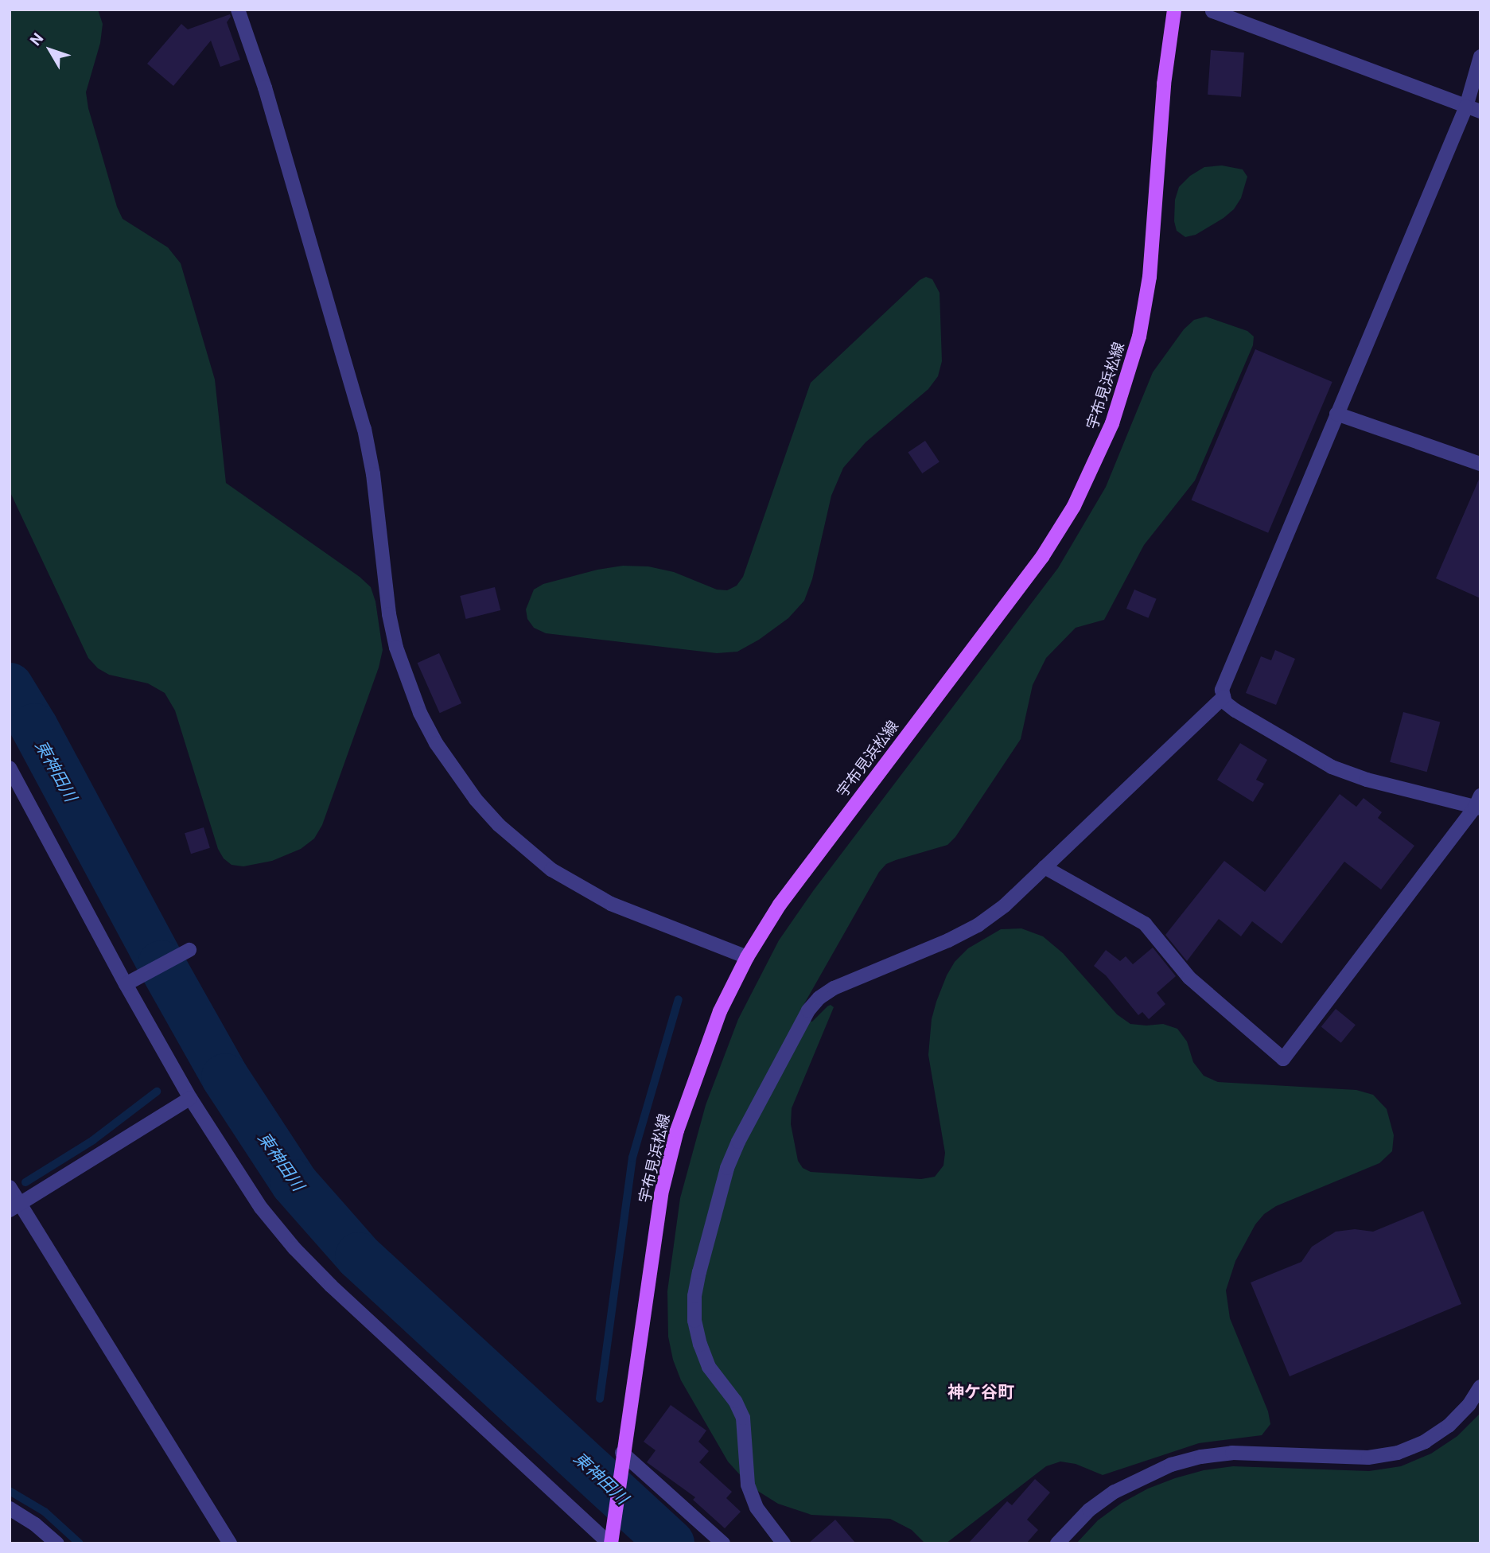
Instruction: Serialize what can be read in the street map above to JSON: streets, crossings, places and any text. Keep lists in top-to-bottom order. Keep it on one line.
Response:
{"streets":{"main road":["宇布見浜松線"]},"districts":["神ケ谷町"],"water":["東神田川"],"north":"top left"}
